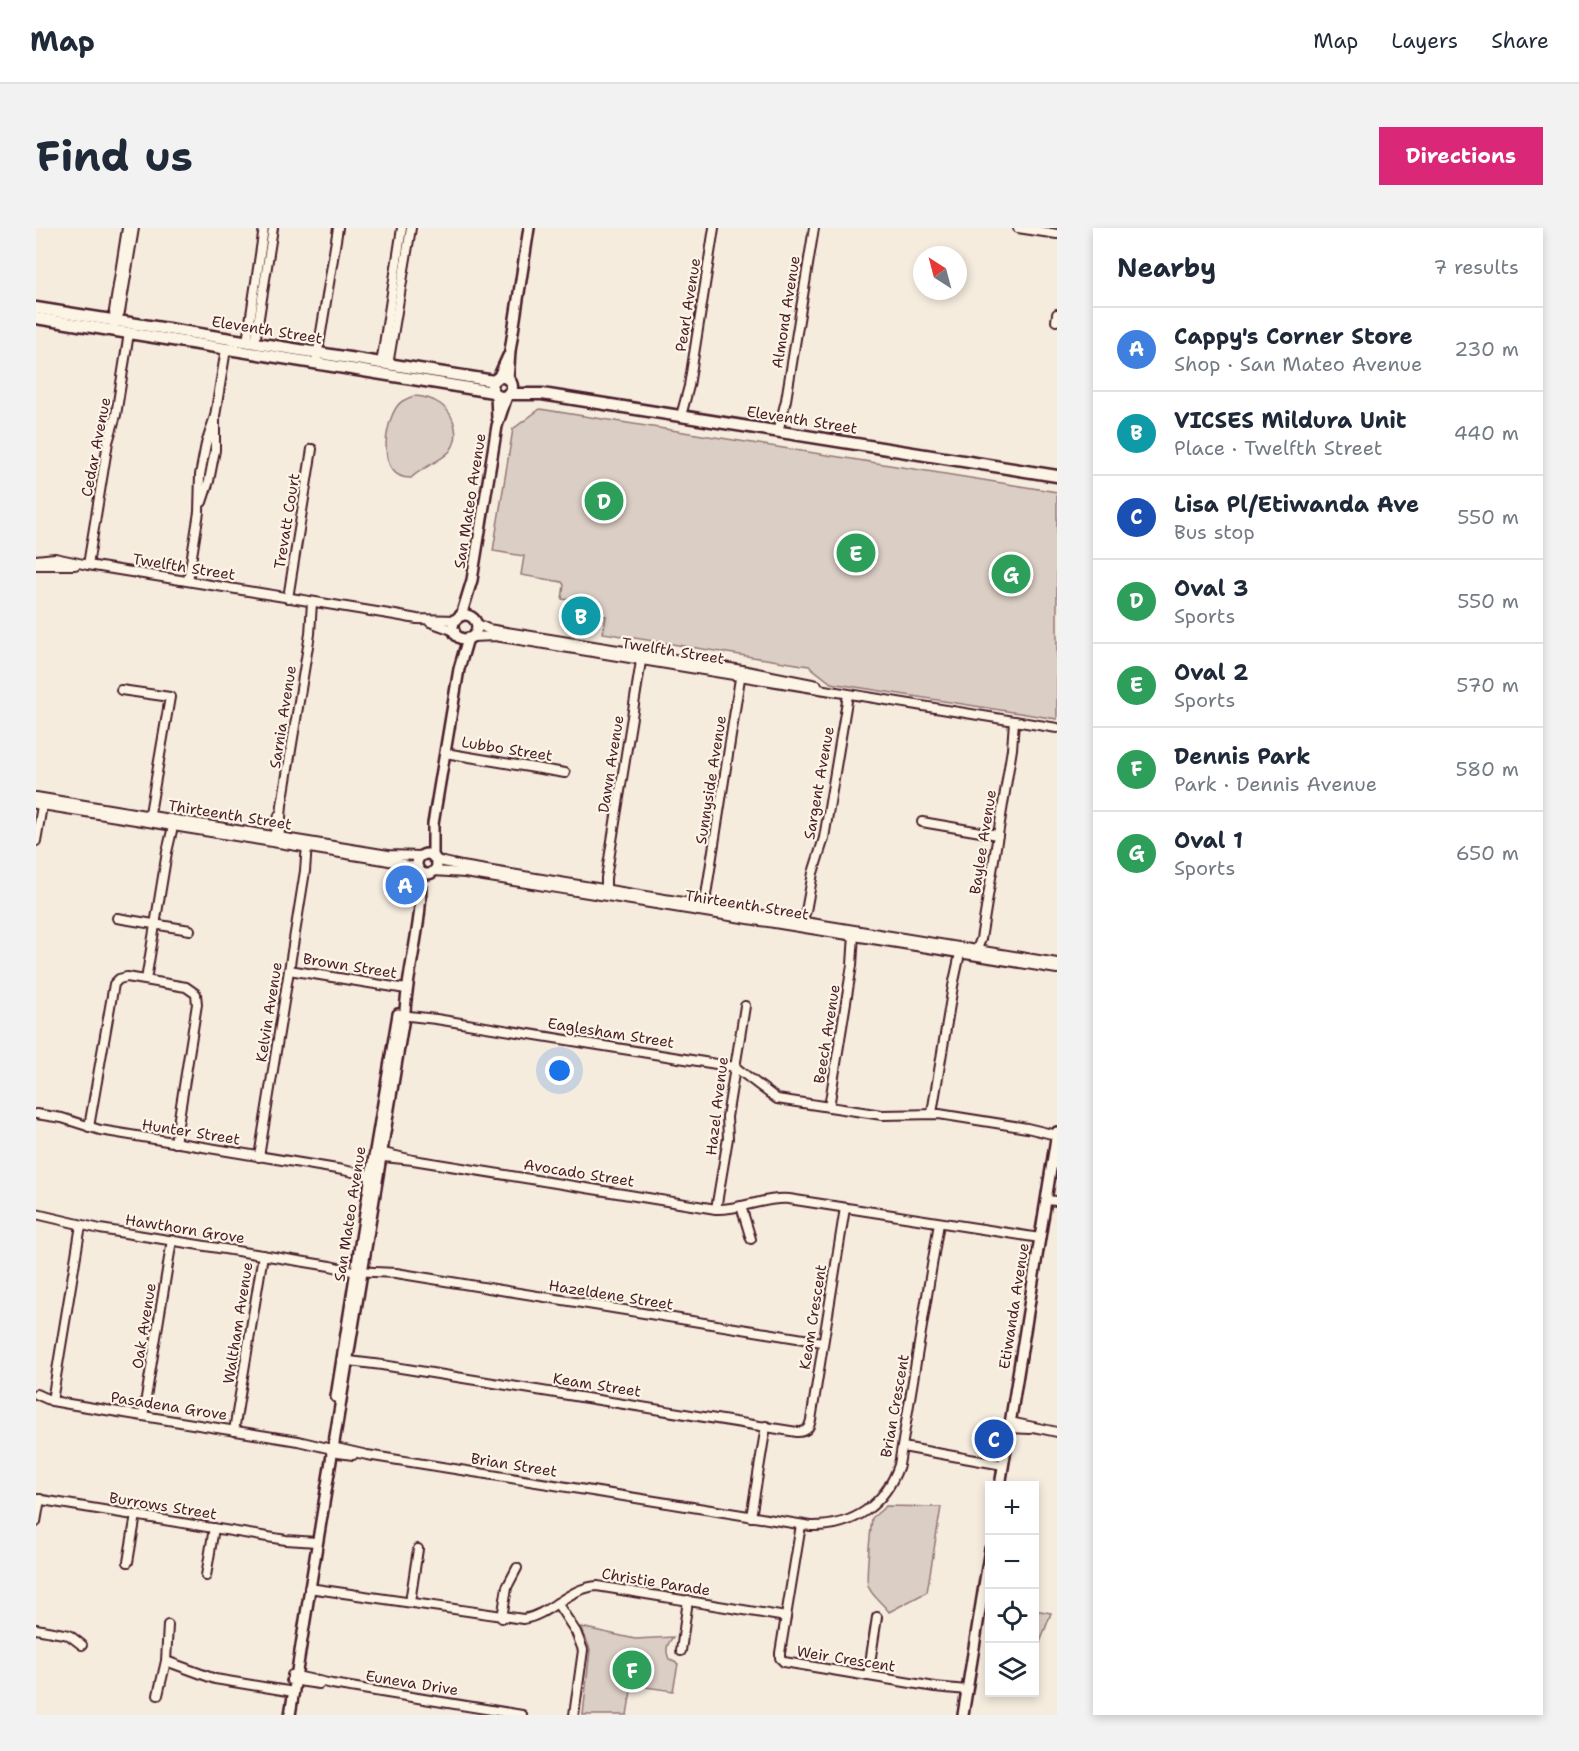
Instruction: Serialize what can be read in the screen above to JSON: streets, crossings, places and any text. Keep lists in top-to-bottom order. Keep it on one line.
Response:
{"streets":{"main road":["Eleventh Street"],"street":["Pearl Avenue","Almond Avenue","Cedar Avenue","San Mateo Avenue","Trevatt Court","Twelfth Street","Sarnia Avenue","Lubbo Street","Dawn Avenue","Sunnyside Avenue","Sargent Avenue","Thirteenth Street","Baylee Avenue","Brown Street","Kelvin Avenue","Eaglesham Street","Beech Avenue","Hazel Avenue","Hunter Street","Avocado Street","Hawthorn Grove","Hazeldene Street","Etiwanda Avenue","Keam Crescent","Waltham Avenue","Oak Avenue","Keam Street","Pasadena Grove","Brian Crescent","Brian Street","Burrows Street","Christie Parade","Weir Crescent","Euneva Drive"]},"crossings":[["Pearl Avenue","Eleventh Street"],["Almond Avenue","Eleventh Street"],["Eleventh Street","Cedar Avenue"],["Eleventh Street","San Mateo Avenue"],["Cedar Avenue","Twelfth Street"],["San Mateo Avenue","Twelfth Street"],["San Mateo Avenue","Thirteenth Street"],["San Mateo Avenue","Brown Street"],["San Mateo Avenue","Eaglesham Street"],["San Mateo Avenue","Hunter Street"],["San Mateo Avenue","Avocado Street"],["San Mateo Avenue","Hawthorn Grove"],["San Mateo Avenue","Hazeldene Street"],["San Mateo Avenue","Keam Street"],["San Mateo Avenue","Pasadena Grove"],["San Mateo Avenue","Brian Street"],["San Mateo Avenue","Burrows Street"],["San Mateo Avenue","Christie Parade"],["San Mateo Avenue","Euneva Drive"],["Trevatt Court","Twelfth Street"],["Twelfth Street","Sarnia Avenue"],["Twelfth Street","Dawn Avenue"],["Twelfth Street","Sunnyside Avenue"],["Twelfth Street","Sargent Avenue"],["Twelfth Street","Baylee Avenue"],["Sarnia Avenue","Thirteenth Street"],["Dawn Avenue","Thirteenth Street"],["Sunnyside Avenue","Thirteenth Street"],["Sargent Avenue","Thirteenth Street"],["Thirteenth Street","Baylee Avenue"],["Thirteenth Street","Kelvin Avenue"],["Thirteenth Street","Beech Avenue"],["Brown Street","Kelvin Avenue"],["Kelvin Avenue","Hunter Street"],["Eaglesham Street","Beech Avenue"],["Eaglesham Street","Hazel Avenue"],["Hazel Avenue","Avocado Street"],["Avocado Street","Etiwanda Avenue"],["Avocado Street","Keam Crescent"],["Avocado Street","Brian Crescent"],["Hawthorn Grove","Hazeldene Street"],["Hawthorn Grove","Waltham Avenue"],["Hawthorn Grove","Oak Avenue"],["Hazeldene Street","Keam Crescent"],["Keam Crescent","Keam Street"],["Waltham Avenue","Pasadena Grove"],["Oak Avenue","Pasadena Grove"],["Pasadena Grove","Brian Street"],["Brian Crescent","Brian Street"],["Brian Crescent","Weir Crescent"],["Christie Parade","Weir Crescent"]],"north":"top left","page":{"header":"Map","nav":["Map","Layers","Share"],"buttons":"Directions","title":"Find us","heading":["Nearby","7 results"],"list":[{"mark":"A","name":"Cappy's Corner Store","note":"Shop · San Mateo Avenue","value":"230 m"},{"mark":"B","name":"VICSES Mildura Unit","note":"Place · Twelfth Street","value":"440 m"},{"mark":"C","name":"Lisa Pl/Etiwanda Ave","note":"Bus stop","value":"550 m"},{"mark":"D","name":"Oval 3","note":"Sports","value":"550 m"},{"mark":"E","name":"Oval 2","note":"Sports","value":"570 m"},{"mark":"F","name":"Dennis Park","note":"Park · Dennis Avenue","value":"580 m"},{"mark":"G","name":"Oval 1","note":"Sports","value":"650 m"}],"pins":["D","E","G","B","A","C","F"],"map_buttons":["+","−"]}}
